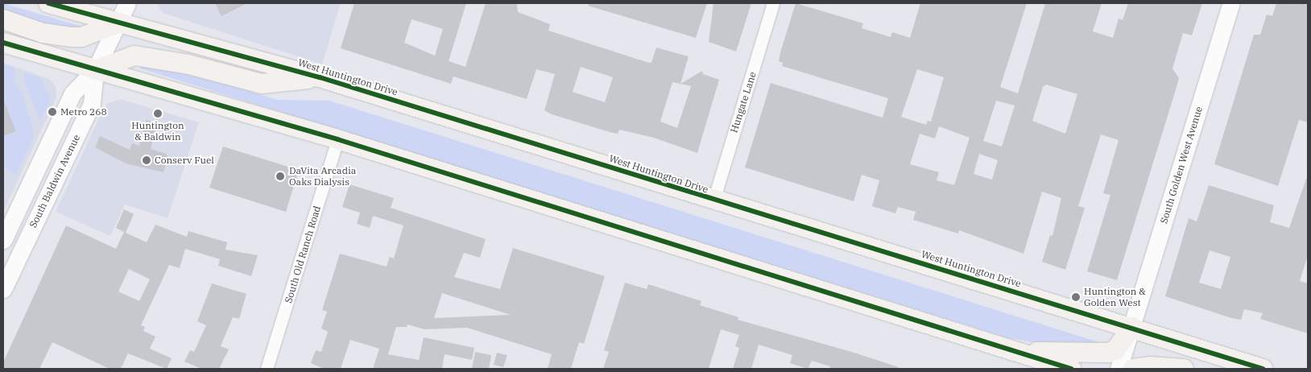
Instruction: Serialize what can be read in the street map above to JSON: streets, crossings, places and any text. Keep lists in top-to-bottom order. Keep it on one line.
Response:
{"streets":{"main road":["West Huntington Drive","South Golden West Avenue","South Baldwin Avenue"],"street":["Hungate Lane","South Old Ranch Road"]},"crossings":[["West Huntington Drive","Hungate Lane"],["West Huntington Drive","South Golden West Avenue"],["West Huntington Drive","South Baldwin Avenue"]],"places":["Metro 268","Huntington & Baldwin","Conserv Fuel","DaVita Arcadia Oaks Dialysis","Huntington & Golden West"]}
